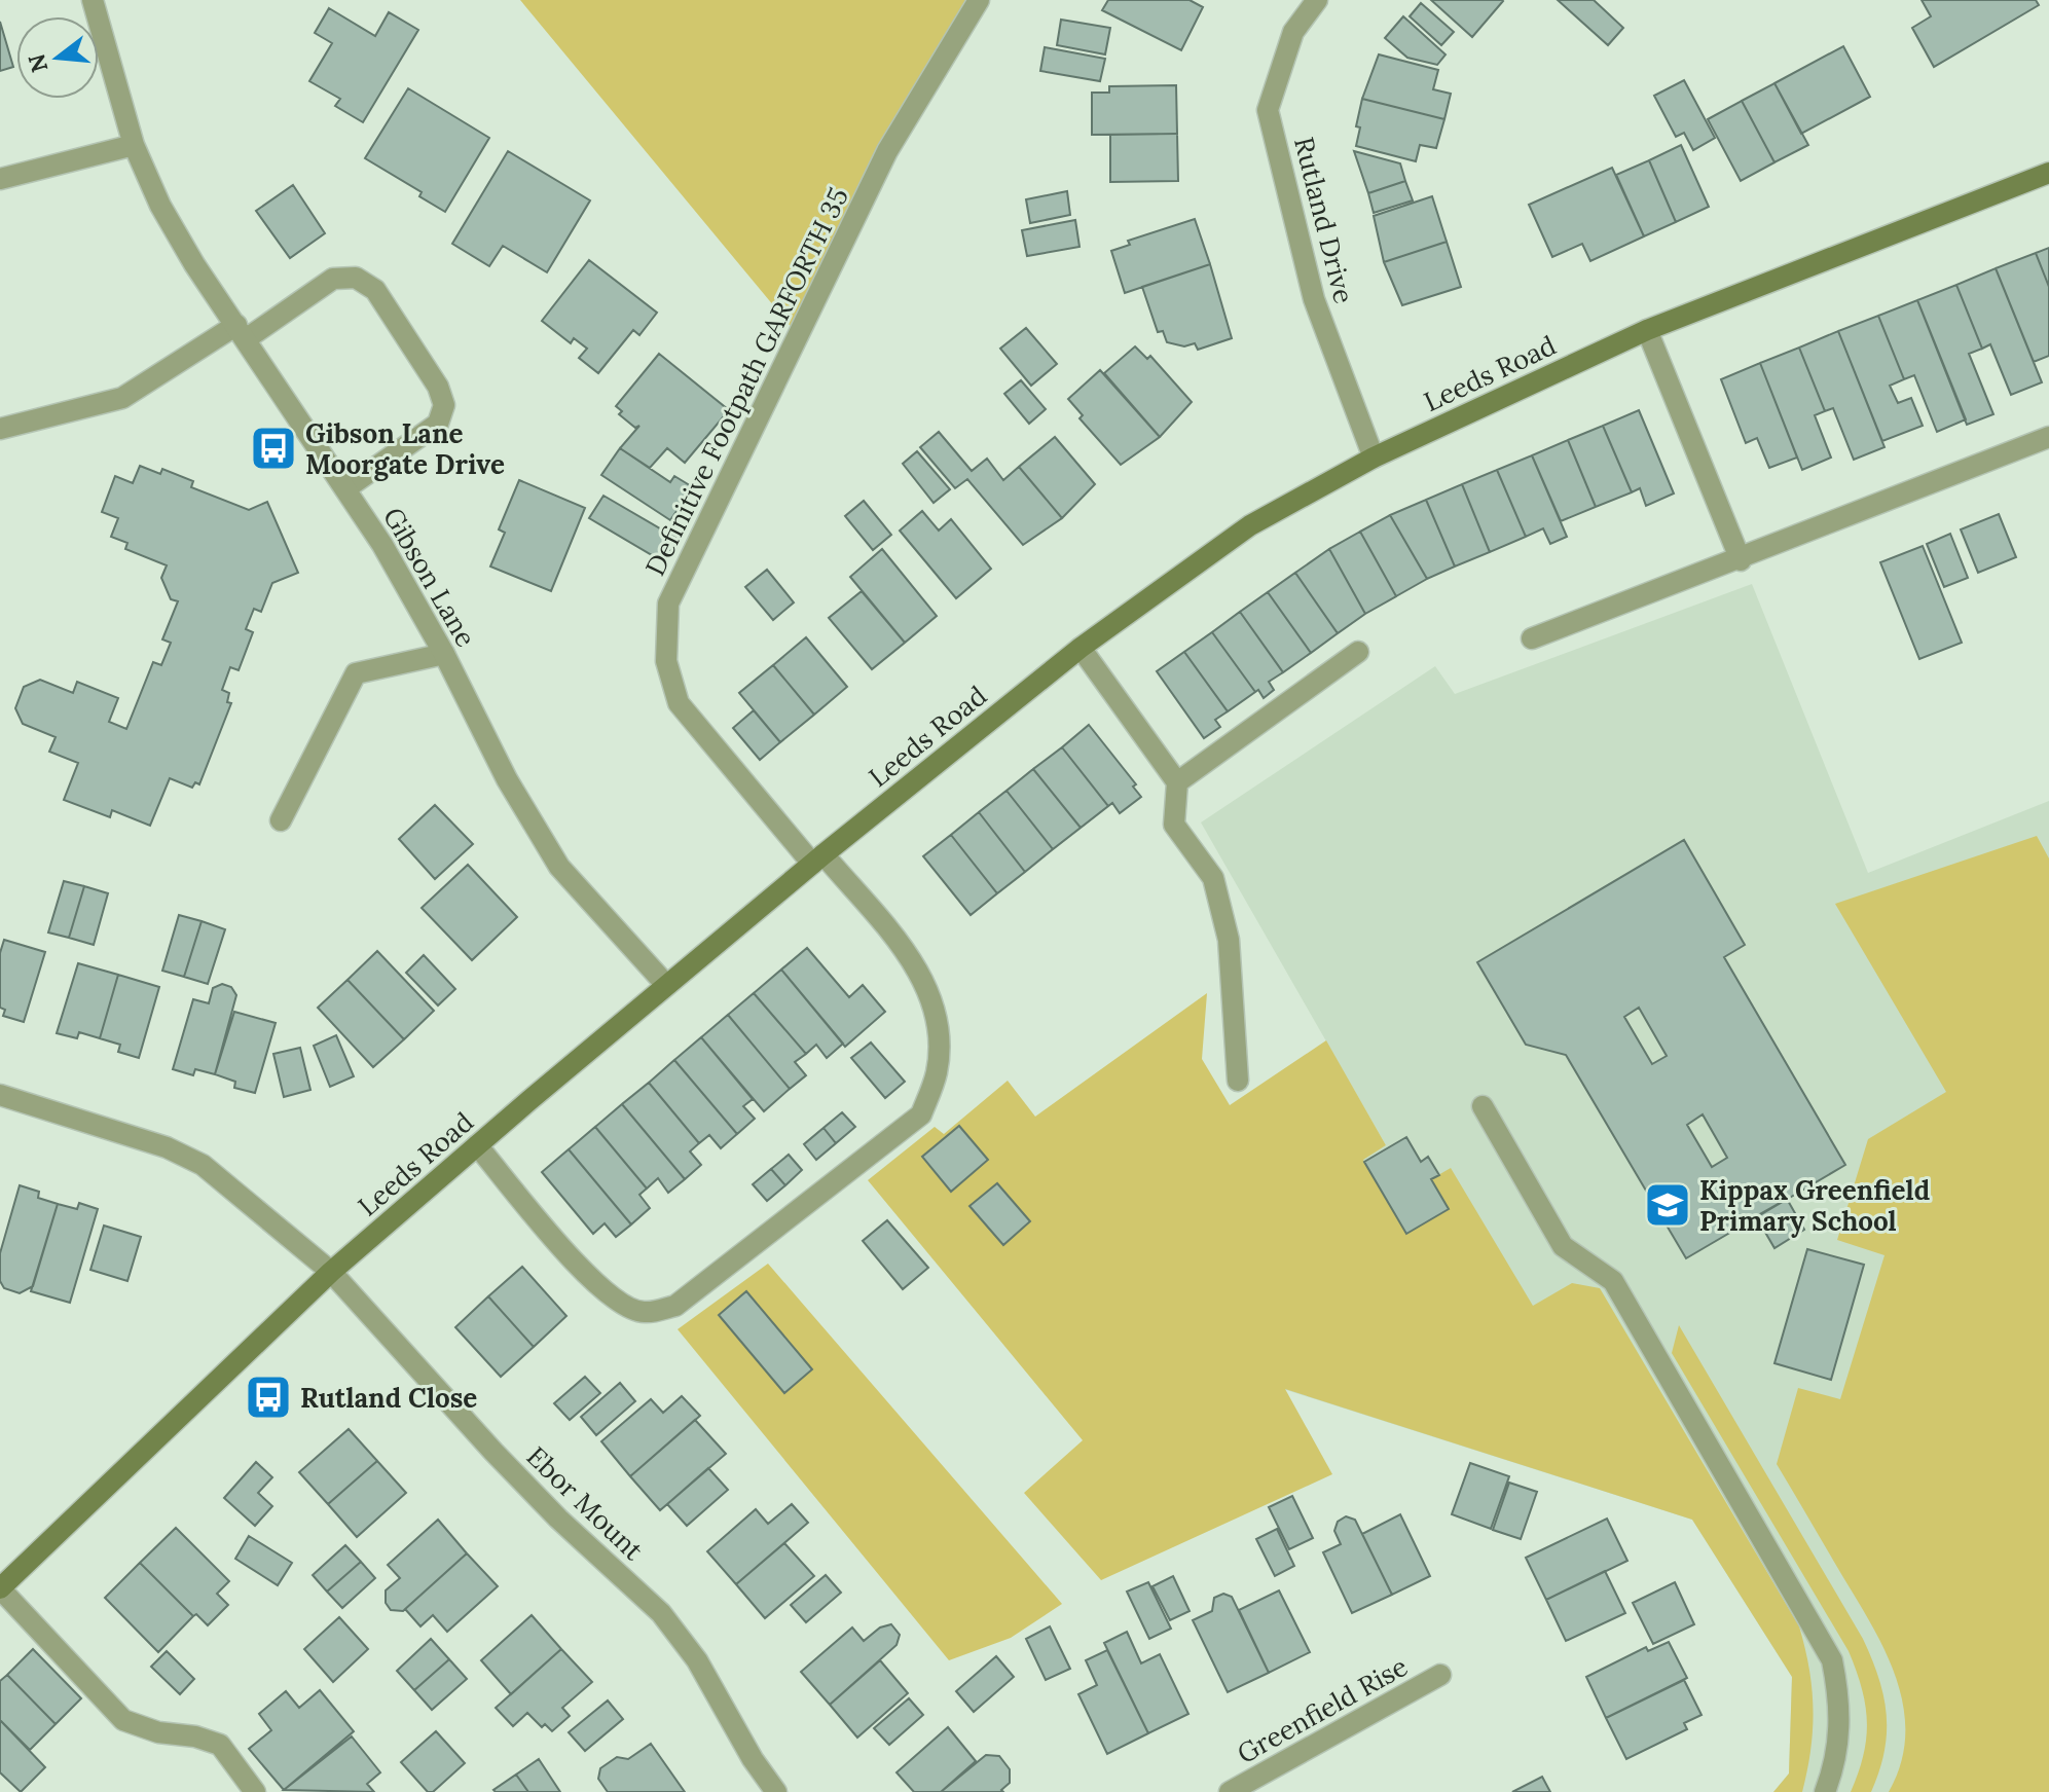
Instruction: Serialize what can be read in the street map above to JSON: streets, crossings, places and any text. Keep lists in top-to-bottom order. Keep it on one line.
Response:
{"streets":{"main road":["Leeds Road"],"street":["Rutland Drive","Definitive Footpath GARFORTH 35","Gibson Lane","Ebor Mount","Greenfield Rise"]},"crossings":[["Rutland Drive","Leeds Road"],["Leeds Road","Definitive Footpath GARFORTH 35"],["Leeds Road","Gibson Lane"],["Leeds Road","Ebor Mount"]],"places":{"bus stop":["Gibson Lane Moorgate Drive","Rutland Close"],"school or university":["Kippax Greenfield Primary School"]},"north":"left"}
